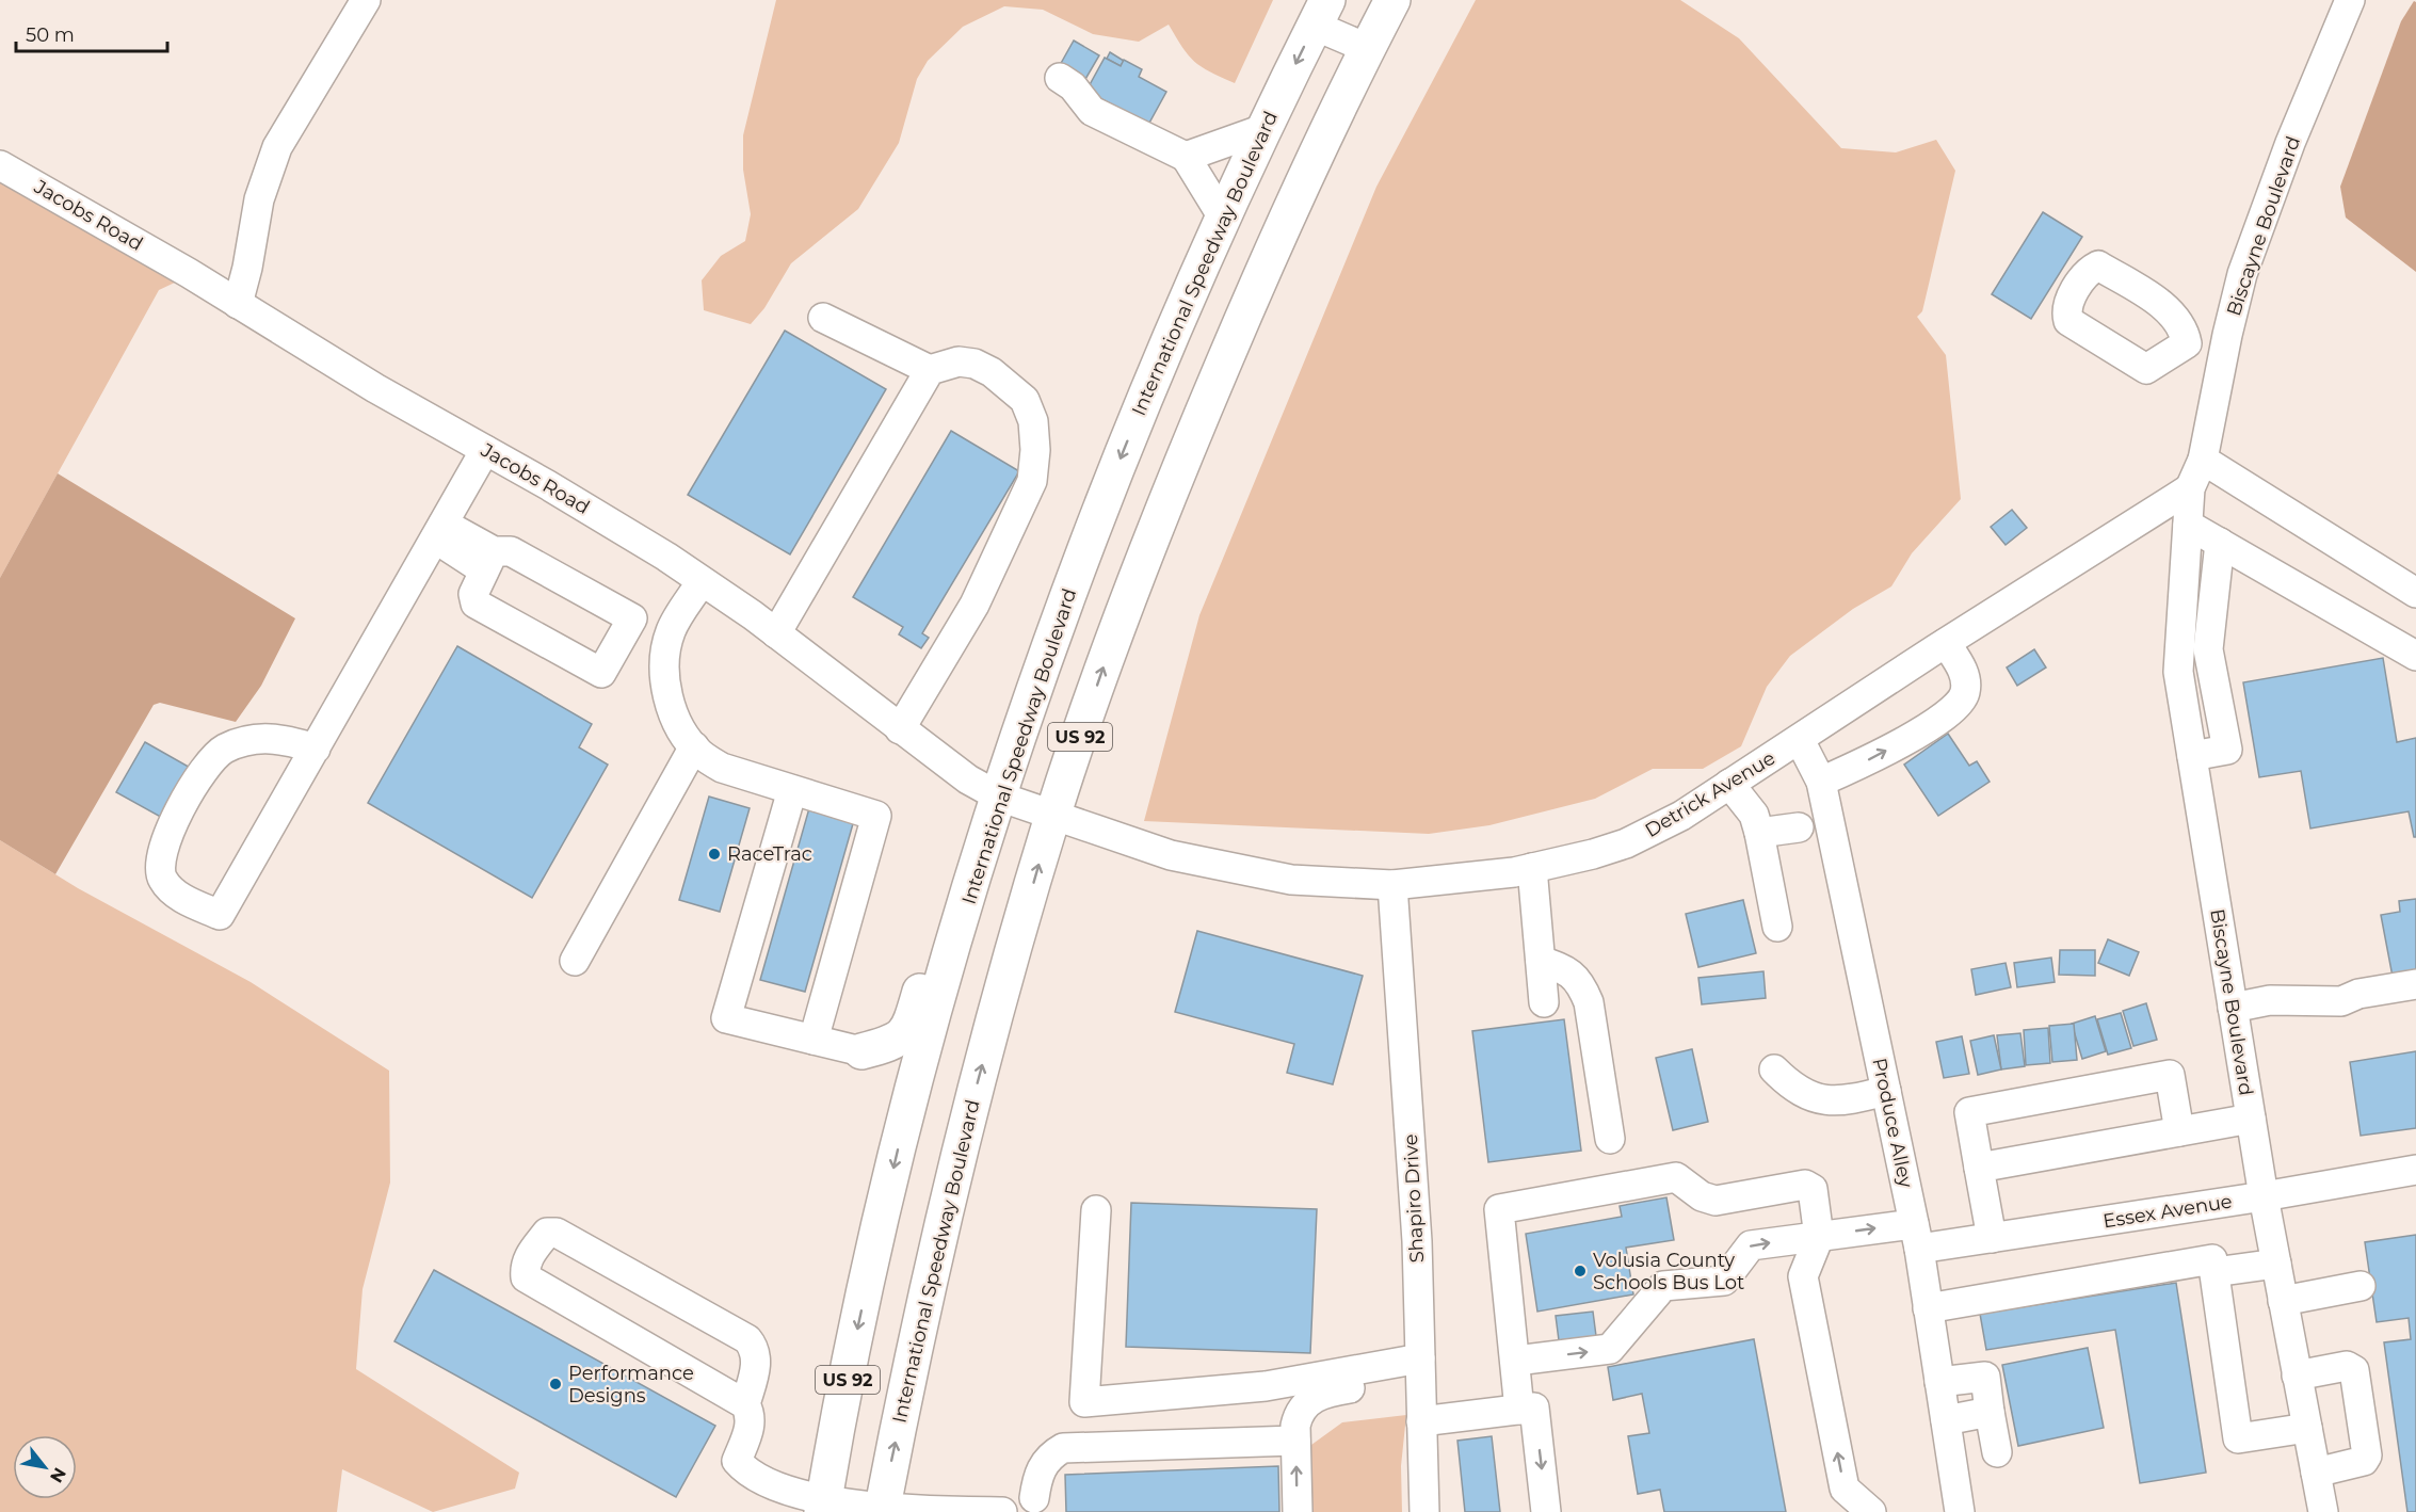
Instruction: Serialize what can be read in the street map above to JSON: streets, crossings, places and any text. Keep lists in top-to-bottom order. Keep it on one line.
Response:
{"streets":{"main road":["International Speedway Boulevard","US 92"],"street":["Jacobs Road","Biscayne Boulevard","Detrick Avenue","Produce Alley","Shapiro Drive","Essex Avenue"]},"crossings":[["Jacobs Road","International Speedway Boulevard"],["Jacobs Road","Detrick Avenue"],["Biscayne Boulevard","Detrick Avenue"],["Biscayne Boulevard","Essex Avenue"],["International Speedway Boulevard","Detrick Avenue"],["Detrick Avenue","Produce Alley"],["Detrick Avenue","Shapiro Drive"],["Produce Alley","Essex Avenue"]],"one_way":["Essex Avenue"],"places":["RaceTrac","Volusia County Schools Bus Lot","Performance Designs"],"scale_bar":"50 m","north":"bottom right"}
